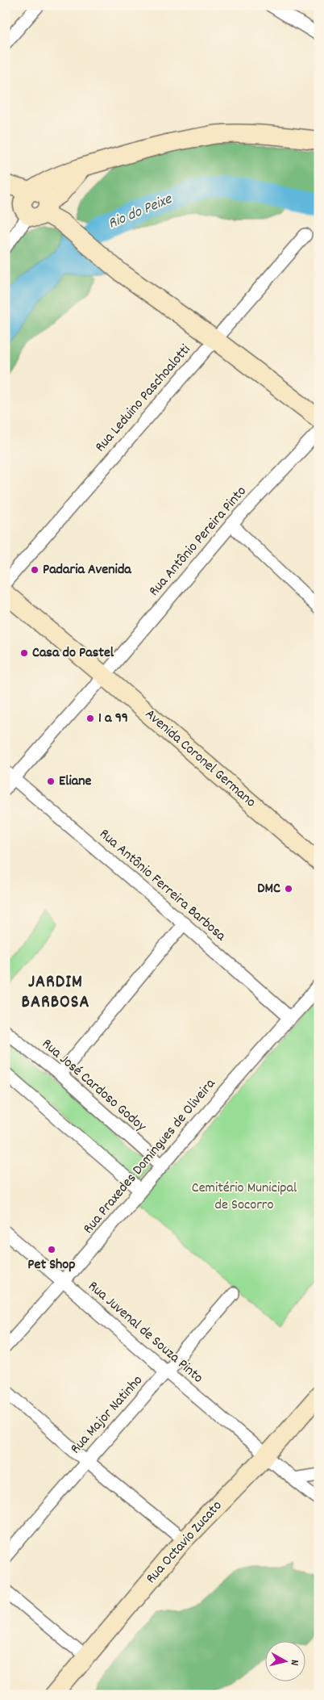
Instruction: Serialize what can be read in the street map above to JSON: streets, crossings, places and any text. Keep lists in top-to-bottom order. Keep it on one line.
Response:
{"streets":{"street":["Rua Leduino Paschoalotti","Rua Antônio Pereira Pinto","Avenida Coronel Germano","Rua Antônio Ferreira Barbosa","Rua José Cardoso Godoy","Rua Praxedes Domingues de Oliveira","Rua Juvenal de Souza Pinto","Rua Major Natinho","Rua Octavio Zucato"]},"crossings":[["Rua Antônio Pereira Pinto","Avenida Coronel Germano"],["Rua Antônio Pereira Pinto","Rua Antônio Ferreira Barbosa"],["Rua Antônio Ferreira Barbosa","Rua Praxedes Domingues de Oliveira"],["Rua José Cardoso Godoy","Rua Praxedes Domingues de Oliveira"],["Rua Praxedes Domingues de Oliveira","Rua Juvenal de Souza Pinto"],["Rua Juvenal de Souza Pinto","Rua Major Natinho"],["Rua Juvenal de Souza Pinto","Rua Octavio Zucato"]],"districts":["JARDIM BARBOSA"],"water":["Rio do Peixe"],"parks":["Cemitério Municipal de Socorro"],"places":["Padaria Avenida","Casa do Pastel","1 a 99","Eliane","DMC","Pet Shop"],"north":"right"}
